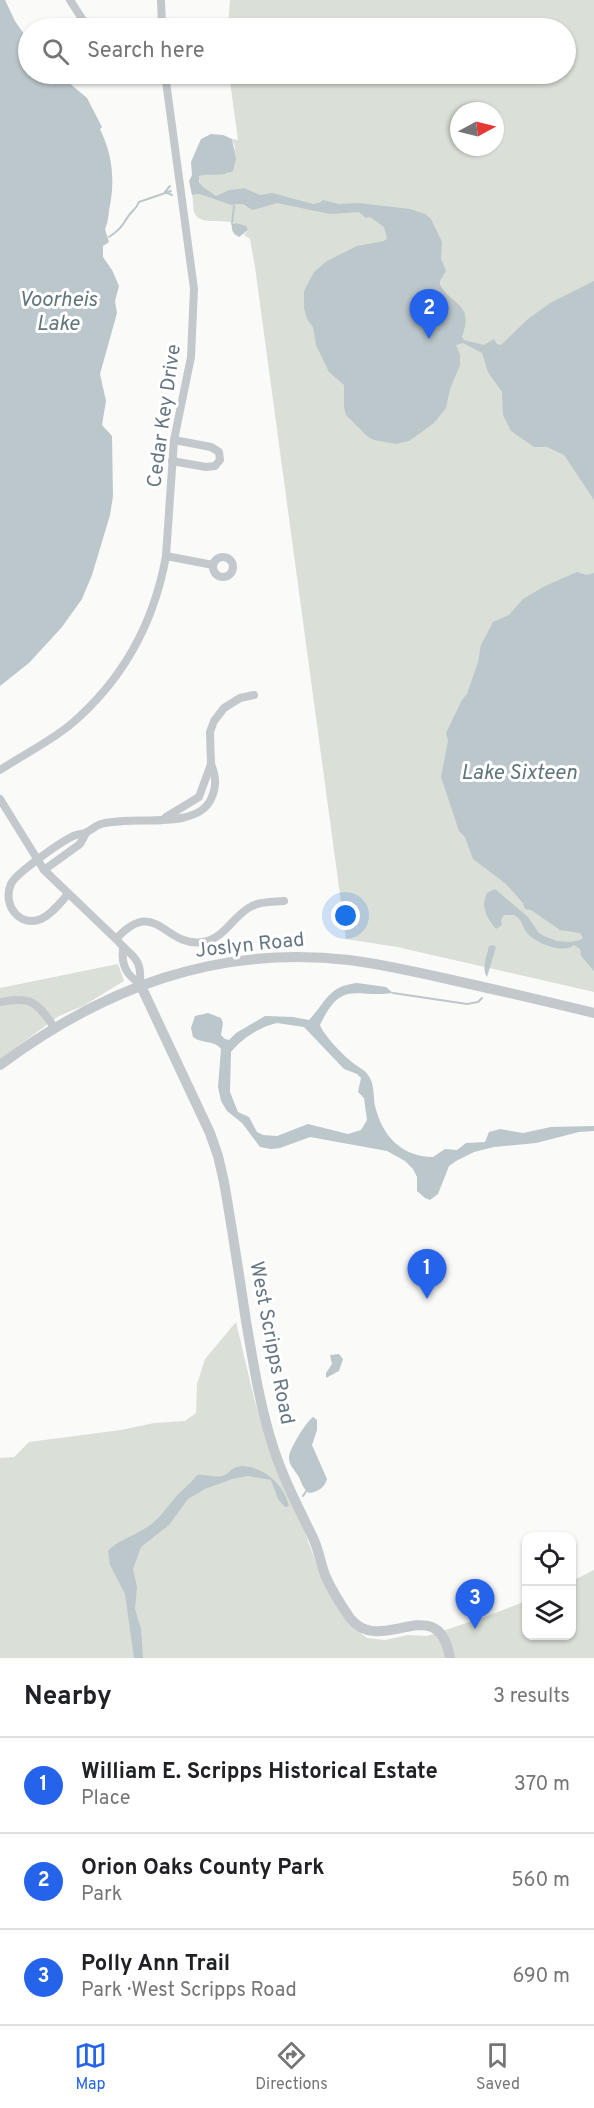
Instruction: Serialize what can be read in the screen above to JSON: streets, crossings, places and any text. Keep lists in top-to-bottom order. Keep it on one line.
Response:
{"streets":{"street":["Cedar Key Drive","Joslyn Road","West Scripps Road"]},"crossings":[["Joslyn Road","West Scripps Road"]],"water":["Voorheis Lake","Lake Sixteen"],"north":"right","page":{"search":"Search here","pins":["2","1","3"],"heading":["Nearby","3 results"],"list":[{"mark":"1","name":"William E. Scripps Historical Estate","note":"Place","value":"370 m"},{"mark":"2","name":"Orion Oaks County Park","note":"Park","value":"560 m"},{"mark":"3","name":"Polly Ann Trail","note":"Park · West Scripps Road","value":"690 m"}],"nav":["Map","Directions","Saved"]}}
